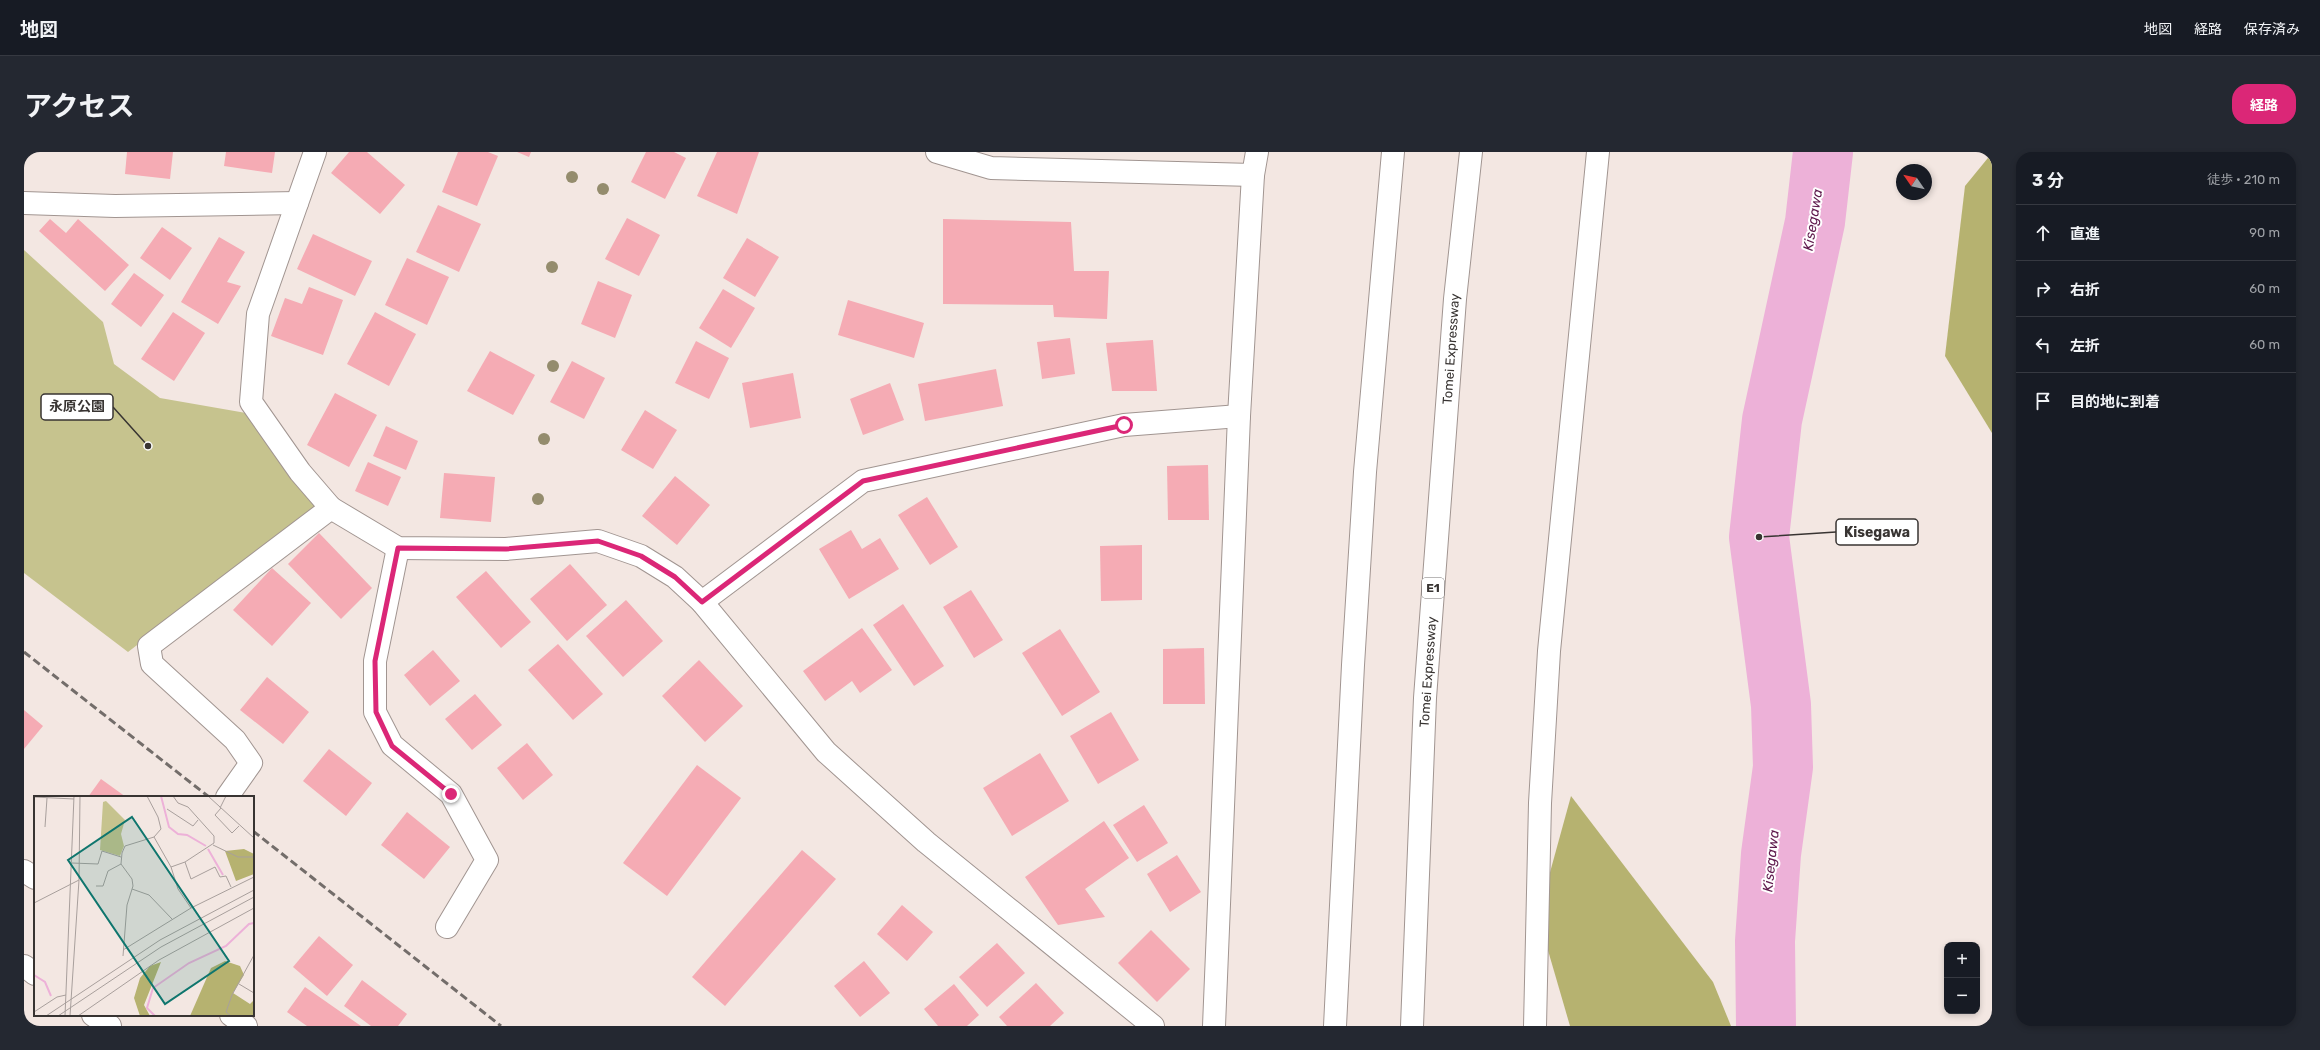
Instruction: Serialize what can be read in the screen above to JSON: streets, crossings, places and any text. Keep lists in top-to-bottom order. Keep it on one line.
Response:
{"streets":{"main road":["Tomei Expressway","E1"]},"water":["Kisegawa"],"places":["永原公園","Kisegawa"],"north":"top left","page":{"header":"地図","nav":["地図","経路","保存済み"],"title":"アクセス","buttons":"経路","heading":["3 分","徒歩 · 210 m"],"list":[["直進","90 m"],["右折","60 m"],["左折","60 m"],"目的地に到着"],"map_buttons":["+","−"]}}
